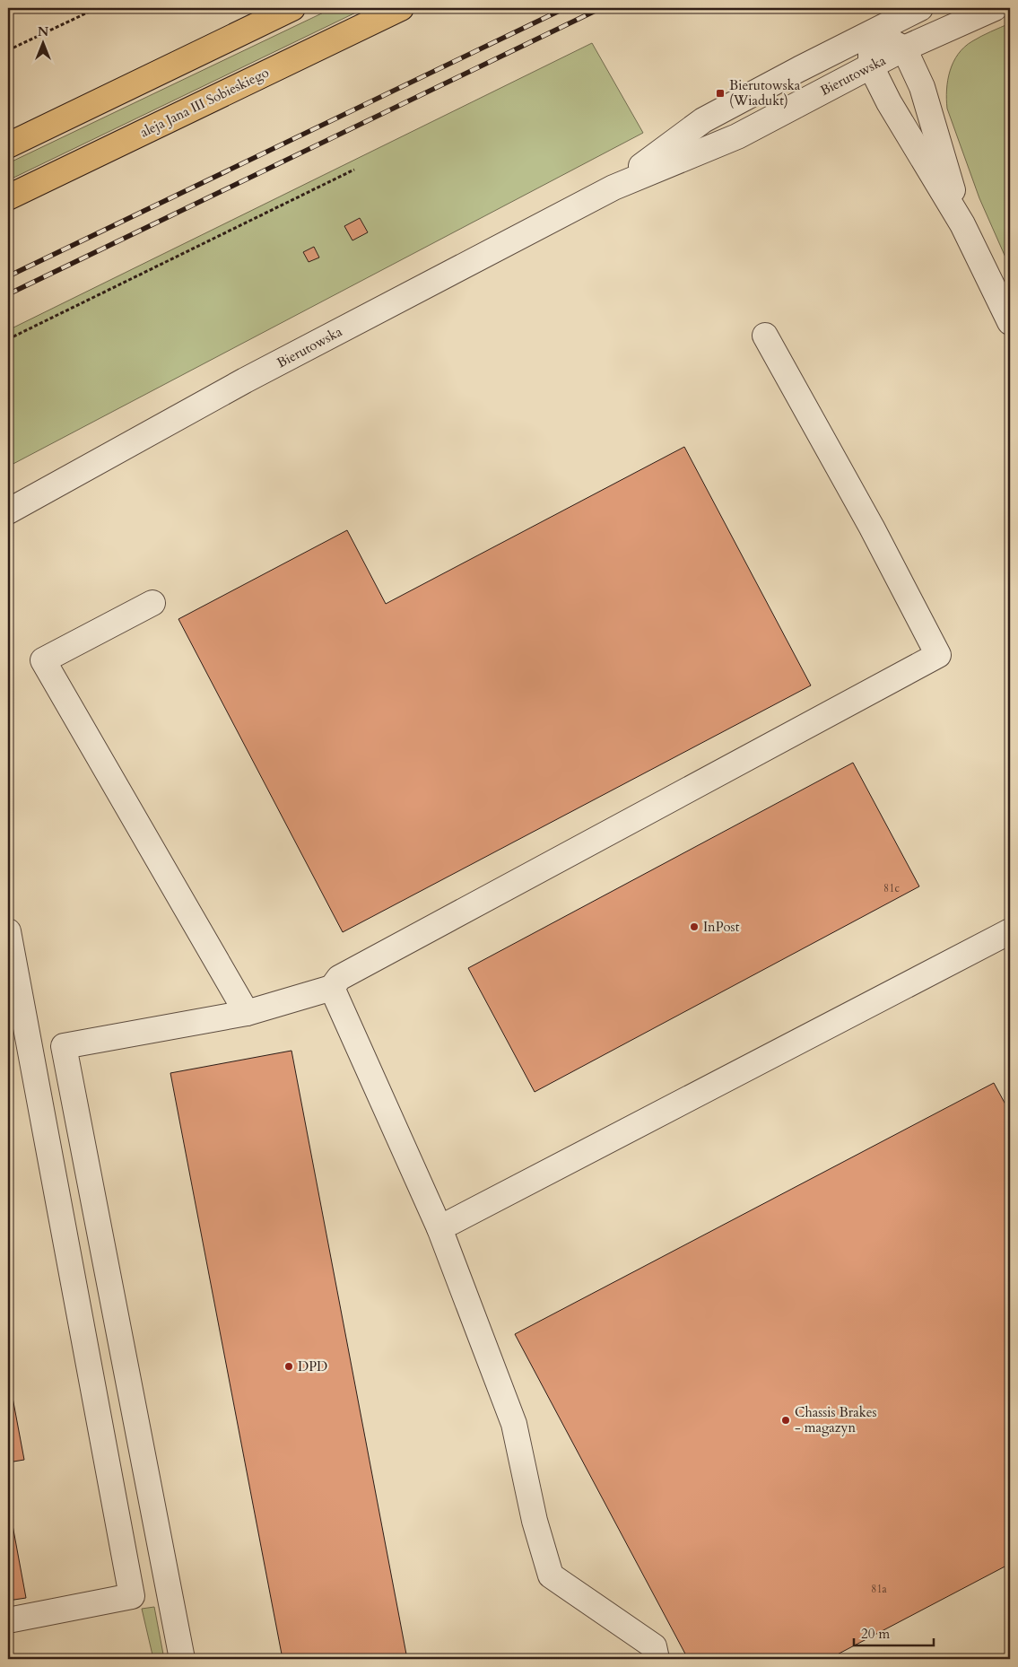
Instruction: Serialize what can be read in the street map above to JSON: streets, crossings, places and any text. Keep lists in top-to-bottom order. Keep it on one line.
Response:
{"streets":{"main road":["aleja Jana III Sobieskiego"],"street":["Bierutowska"]},"places":{"transit":["Bierutowska (Wiadukt)"],"other":["InPost","DPD","Chassis Brakes - magazyn"]},"house_numbers":["81c","81a"],"scale_bar":"20 m","north":"top"}
